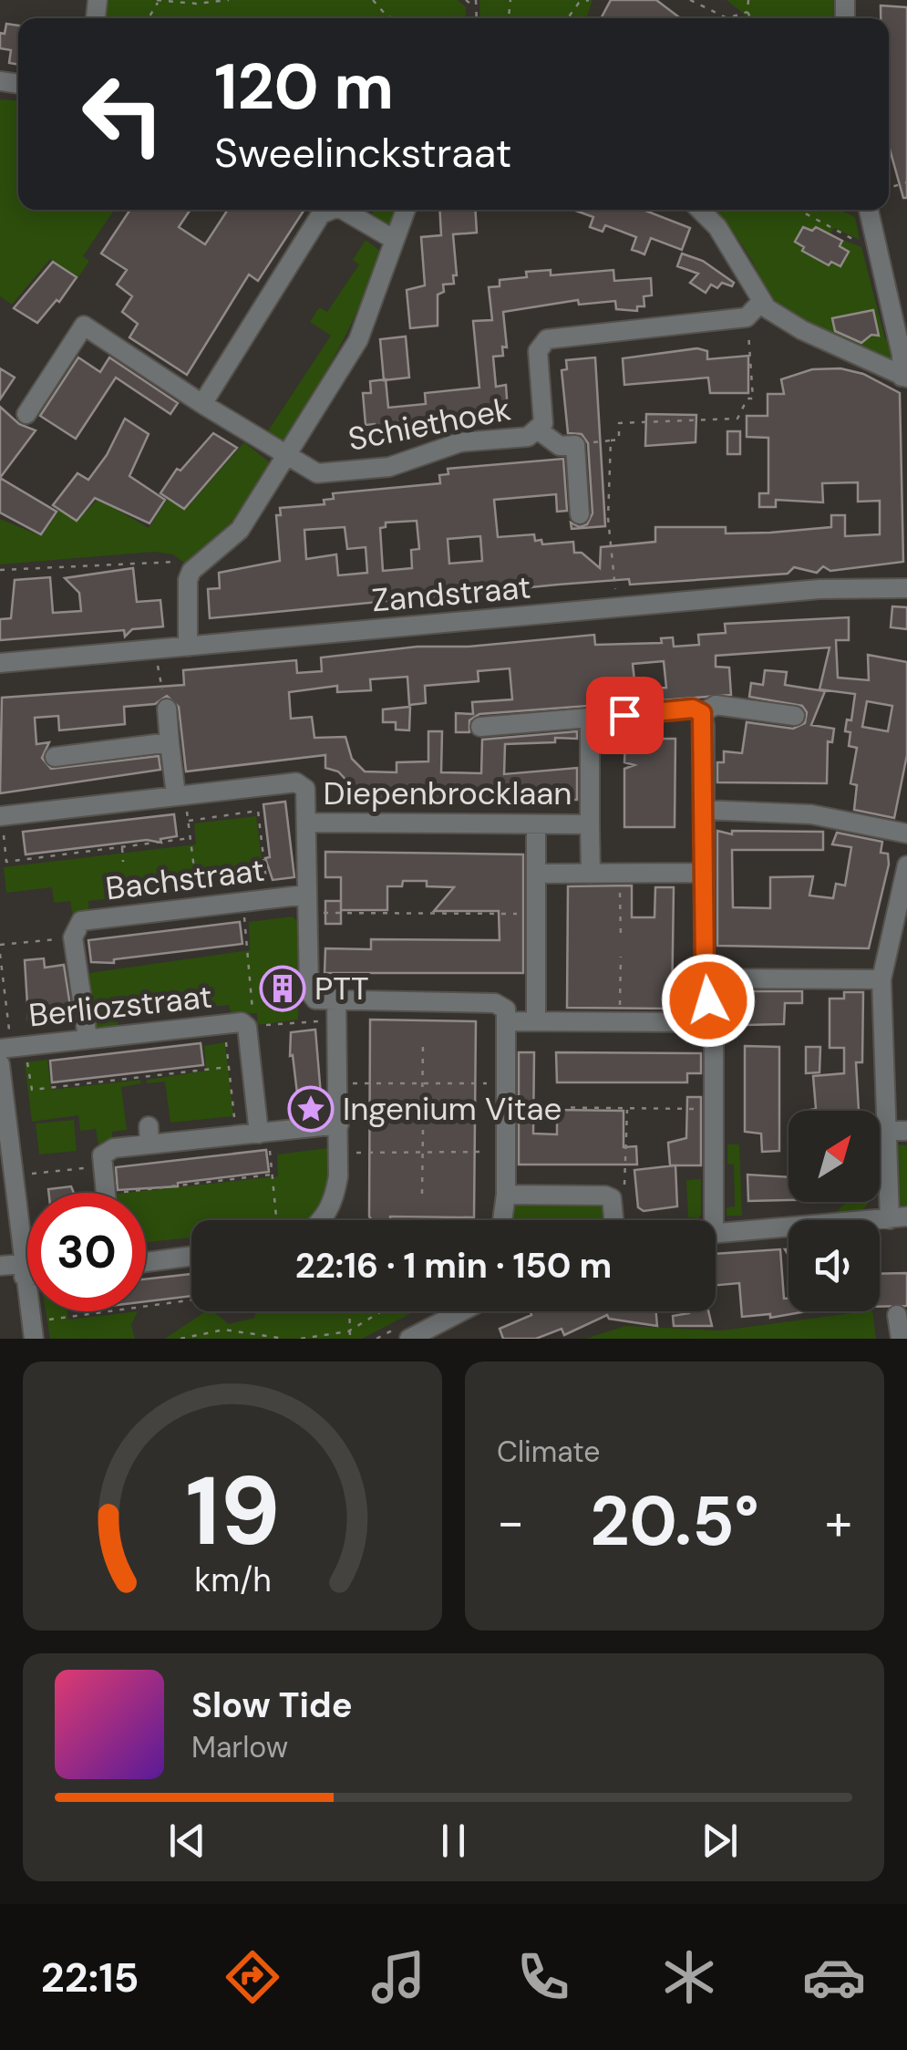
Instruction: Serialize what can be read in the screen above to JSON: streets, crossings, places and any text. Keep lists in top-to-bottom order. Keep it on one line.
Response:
{"streets":{"street":["Schiethoek","Zandstraat","Diepenbrocklaan","Bachstraat","Berliozstraat"]},"crossings":[["Bachstraat","Berliozstraat"]],"places":{"building":["PTT"],"place":["Ingenium Vitae"]},"north":"top right","page":{"turn":["120 m","Sweelinckstraat"],"limit":"30","trip":"22:16 · 1 min · 150 m","tile":"Climate","heat":["−","20.5°","+"],"song":["Slow Tide","Marlow"],"tabs":"22:15","gauge":["19","km/h"]}}
